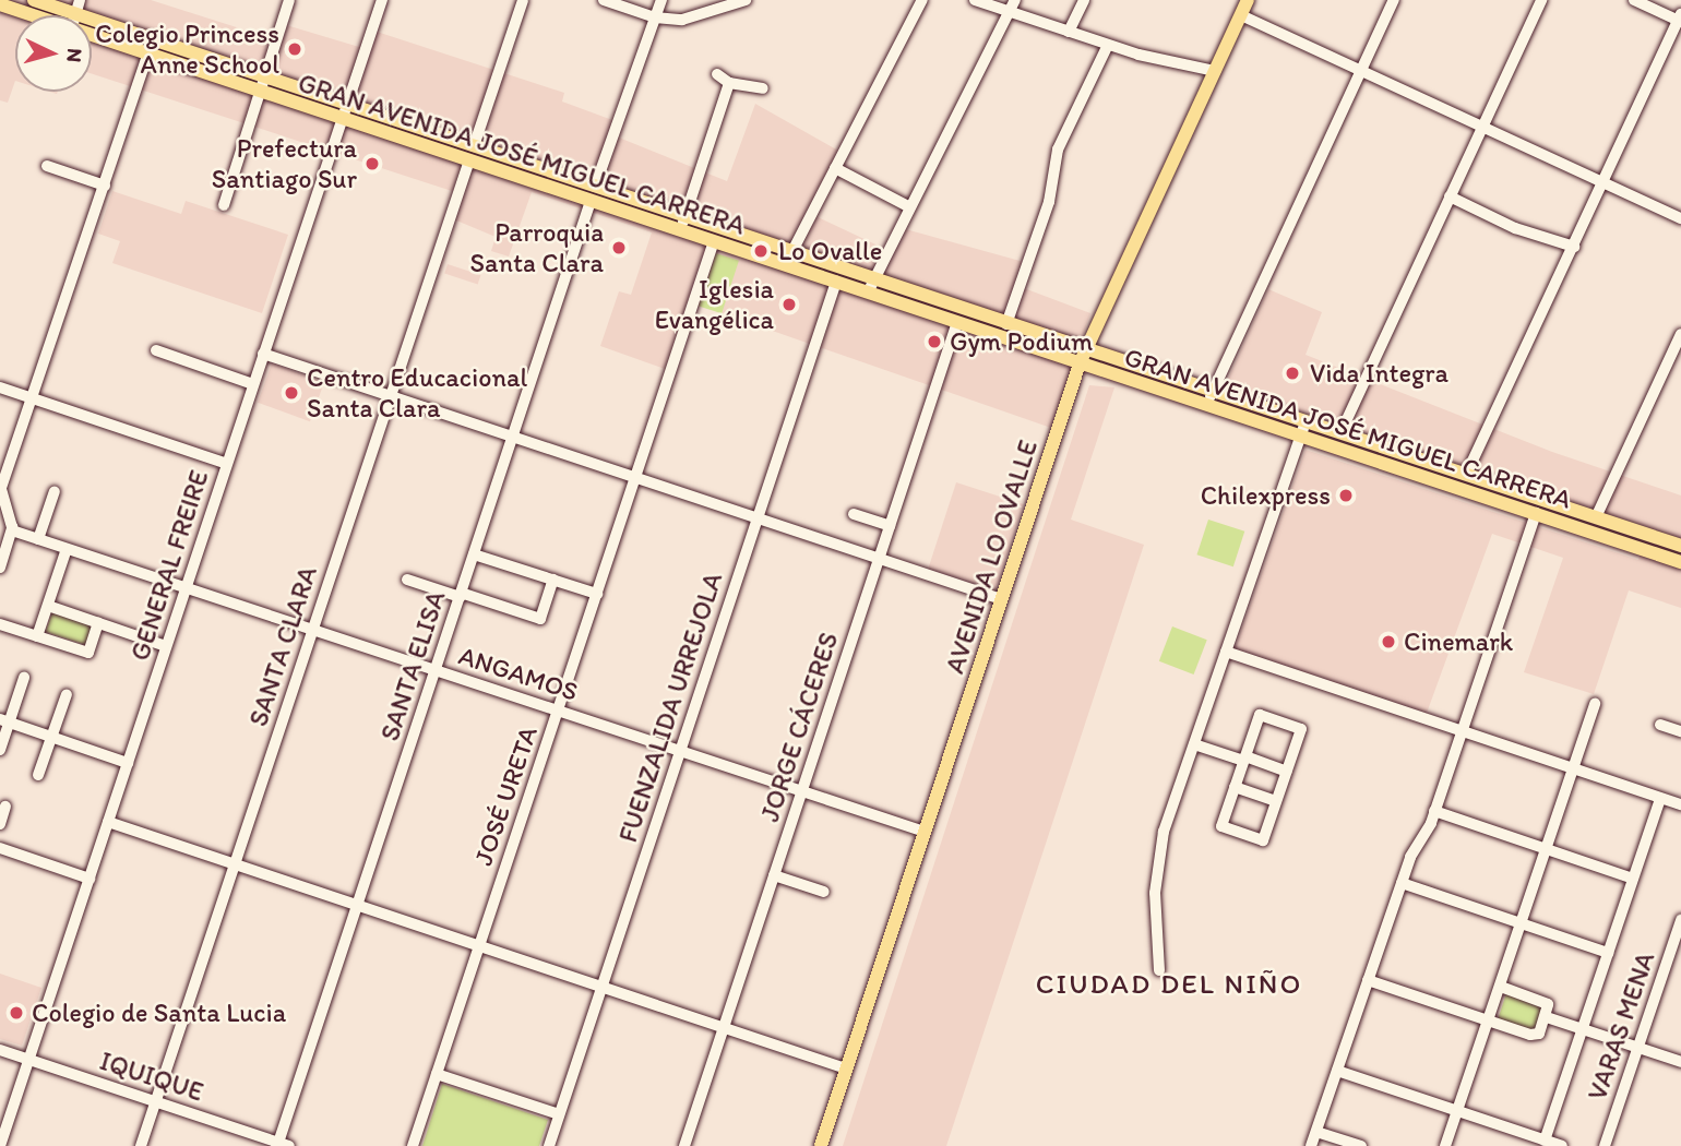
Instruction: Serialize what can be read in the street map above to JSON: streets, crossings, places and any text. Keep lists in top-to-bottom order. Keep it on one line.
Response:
{"streets":{"main road":["GRAN AVENIDA JOSÉ MIGUEL CARRERA","AVENIDA LO OVALLE"],"street":["GENERAL FREIRE","SANTA CLARA","SANTA ELISA","ANGAMOS","FUENZALIDA URREJOLA","JORGE CÁCERES","JOSÉ URETA","VARAS MENA","IQUIQUE"]},"crossings":[["GRAN AVENIDA JOSÉ MIGUEL CARRERA","AVENIDA LO OVALLE"],["GRAN AVENIDA JOSÉ MIGUEL CARRERA","GENERAL FREIRE"],["GRAN AVENIDA JOSÉ MIGUEL CARRERA","SANTA CLARA"],["GRAN AVENIDA JOSÉ MIGUEL CARRERA","SANTA ELISA"],["GRAN AVENIDA JOSÉ MIGUEL CARRERA","FUENZALIDA URREJOLA"],["GRAN AVENIDA JOSÉ MIGUEL CARRERA","JORGE CÁCERES"],["GRAN AVENIDA JOSÉ MIGUEL CARRERA","JOSÉ URETA"],["AVENIDA LO OVALLE","ANGAMOS"],["GENERAL FREIRE","ANGAMOS"],["GENERAL FREIRE","IQUIQUE"],["SANTA CLARA","ANGAMOS"],["SANTA CLARA","IQUIQUE"],["SANTA ELISA","ANGAMOS"],["SANTA ELISA","IQUIQUE"],["ANGAMOS","FUENZALIDA URREJOLA"],["ANGAMOS","JORGE CÁCERES"],["ANGAMOS","JOSÉ URETA"]],"districts":["CIUDAD DEL NIÑO"],"places":["Colegio Princess Anne School","Prefectura Santiago Sur","Parroquia Santa Clara","Lo Ovalle","Iglesia Evangélica","Gym Podium","Vida Integra","Centro Educacional Santa Clara","Chilexpress","Cinemark","Colegio de Santa Lucia"],"north":"right"}
